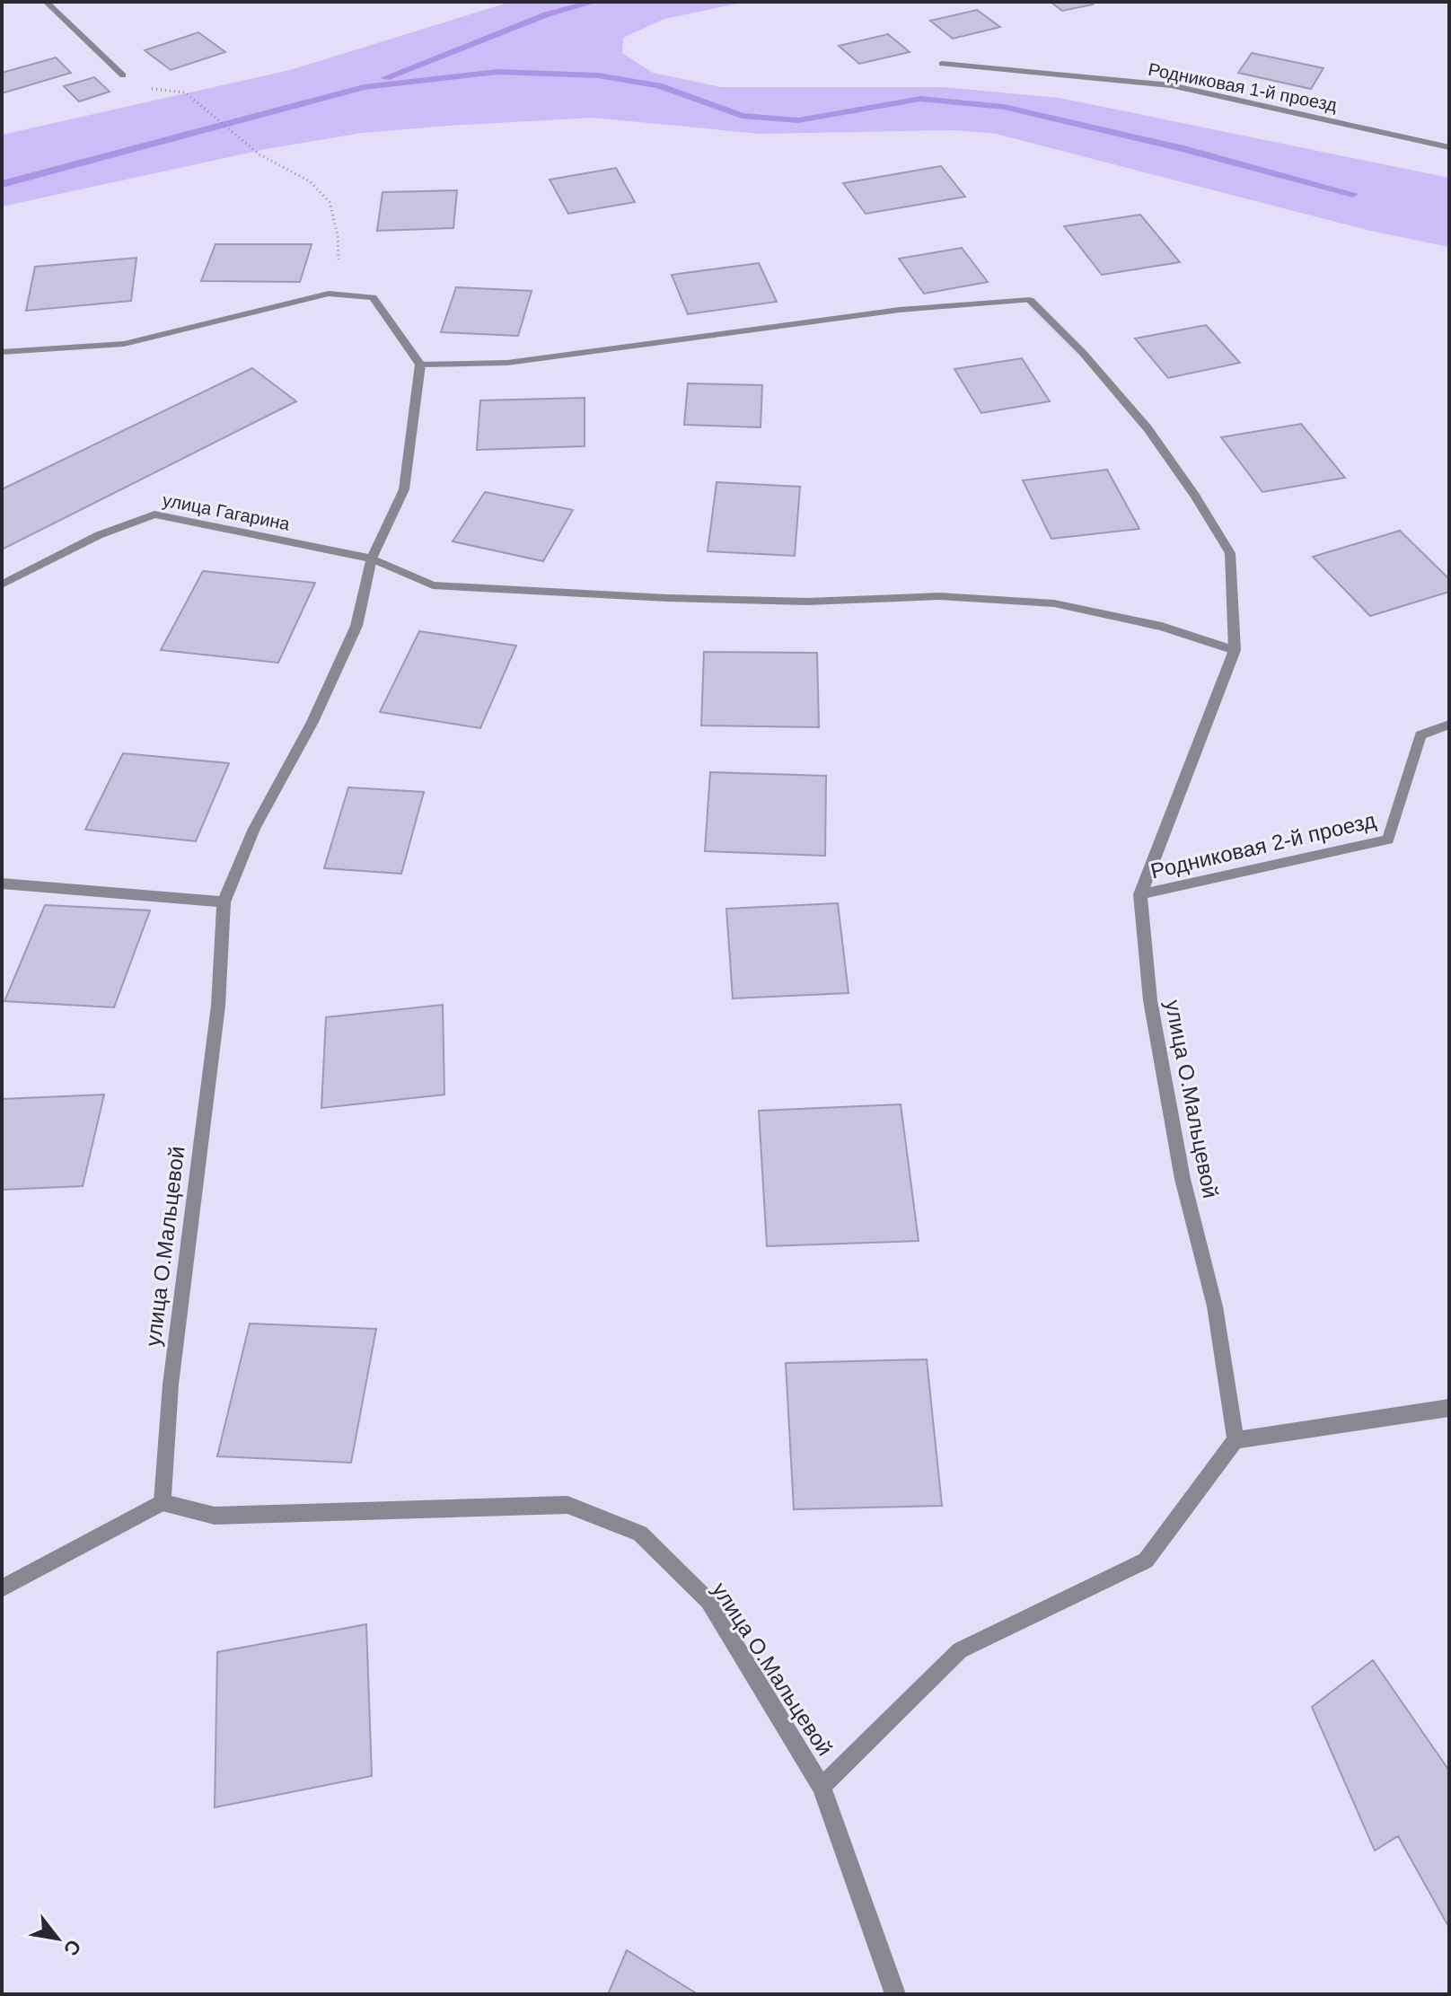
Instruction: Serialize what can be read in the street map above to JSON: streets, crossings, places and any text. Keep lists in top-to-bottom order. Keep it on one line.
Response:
{"streets":{"street":["Родниковая 1-й проезд","улица Гагарина","Родниковая 2-й проезд","улица О.Мальцевой"]},"crossings":[["улица Гагарина","улица О.Мальцевой"],["Родниковая 2-й проезд","улица О.Мальцевой"]],"north":"bottom right"}
